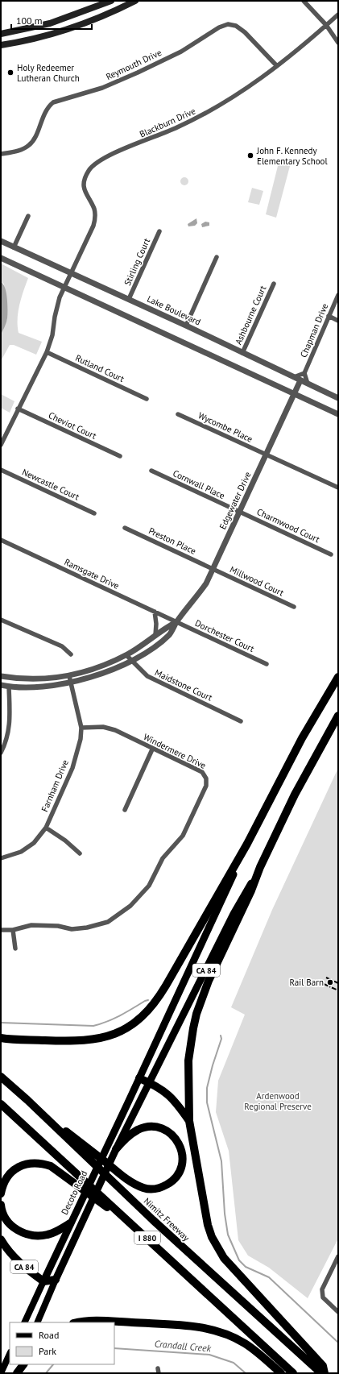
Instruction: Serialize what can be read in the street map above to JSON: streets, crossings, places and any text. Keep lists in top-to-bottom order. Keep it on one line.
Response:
{"streets":{"highway":["CA 84","Decoto Road","Nimitz Freeway","I 880"],"street":["Reymouth Drive","Blackburn Drive","Stirling Court","Lake Boulevard","Ashbourne Court","Chapman Drive","Rutland Court","Cheviot Court","Wycombe Place","Newcastle Court","Cornwall Place","Edgewater Drive","Charmwood Court","Preston Place","Ramsgate Drive","Millwood Court","Dorchester Court","Maidstone Court","Windermere Drive","Farnham Drive"]},"crossings":[["Reymouth Drive","Blackburn Drive"],["Blackburn Drive","Lake Boulevard"],["Stirling Court","Lake Boulevard"],["Lake Boulevard","Ashbourne Court"],["Lake Boulevard","Edgewater Drive"],["Wycombe Place","Edgewater Drive"],["Cornwall Place","Edgewater Drive"],["Cornwall Place","Charmwood Court"],["Edgewater Drive","Charmwood Court"],["Edgewater Drive","Preston Place"],["Edgewater Drive","Ramsgate Drive"],["Edgewater Drive","Millwood Court"],["Edgewater Drive","Dorchester Court"],["Edgewater Drive","Maidstone Court"],["Edgewater Drive","Farnham Drive"],["Preston Place","Millwood Court"],["Ramsgate Drive","Dorchester Court"],["Windermere Drive","Farnham Drive"],["CA 84","Decoto Road"],["Nimitz Freeway","I 880"]],"water":["Crandall Creek"],"parks":["Ardenwood Regional Preserve"],"places":["Holy Redeemer Lutheran Church","John F. Kennedy Elementary School","Rail Barn"],"legend":["Road","Park"],"scale_bar":"100 m"}
